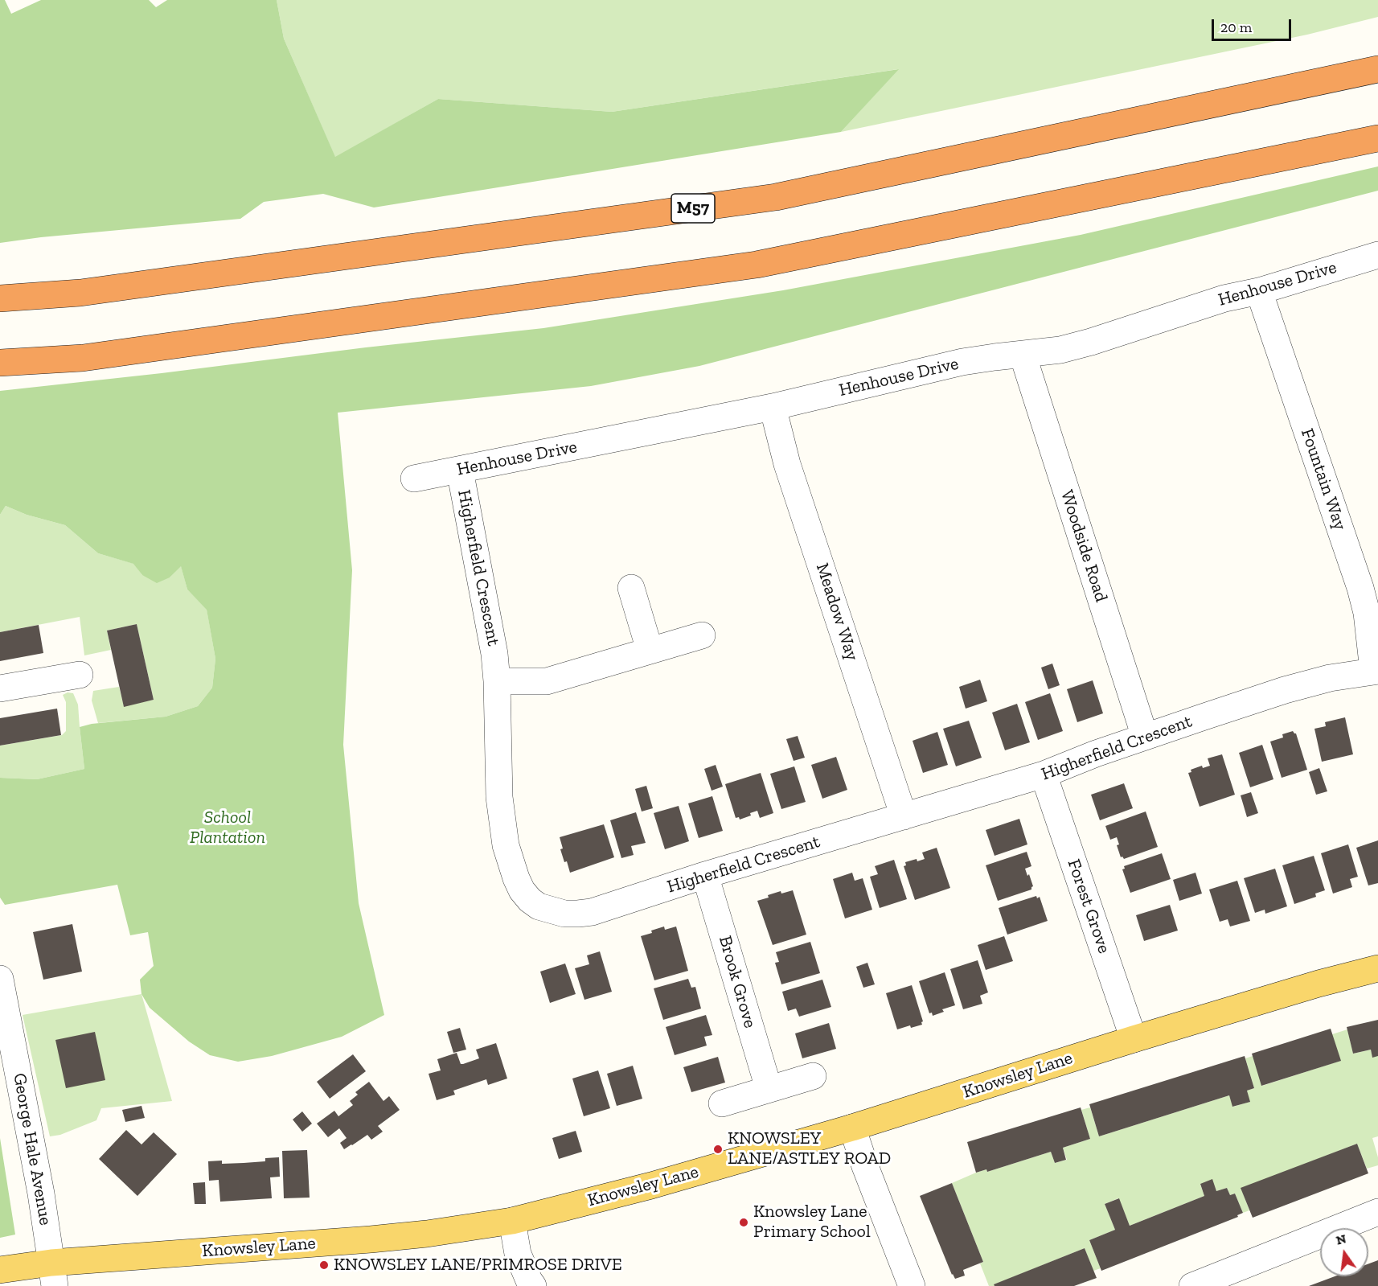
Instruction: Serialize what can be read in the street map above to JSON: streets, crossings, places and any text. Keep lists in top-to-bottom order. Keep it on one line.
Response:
{"streets":{"highway":["M57"],"main road":["Knowsley Lane"],"street":["Henhouse Drive","Fountain Way","Woodside Road","Higherfield Crescent","Meadow Way","Forest Grove","Brook Grove","George Hale Avenue"]},"crossings":[["Henhouse Drive","Fountain Way"],["Henhouse Drive","Woodside Road"],["Henhouse Drive","Higherfield Crescent"],["Henhouse Drive","Meadow Way"],["Fountain Way","Higherfield Crescent"],["Woodside Road","Higherfield Crescent"],["Higherfield Crescent","Meadow Way"],["Higherfield Crescent","Forest Grove"],["Higherfield Crescent","Brook Grove"],["Forest Grove","Knowsley Lane"],["Knowsley Lane","George Hale Avenue"]],"parks":["School Plantation"],"places":["KNOWSLEY LANE/ASTLEY ROAD","Knowsley Lane Primary School","KNOWSLEY LANE/PRIMROSE DRIVE"],"scale_bar":"20 m","north":"top"}
